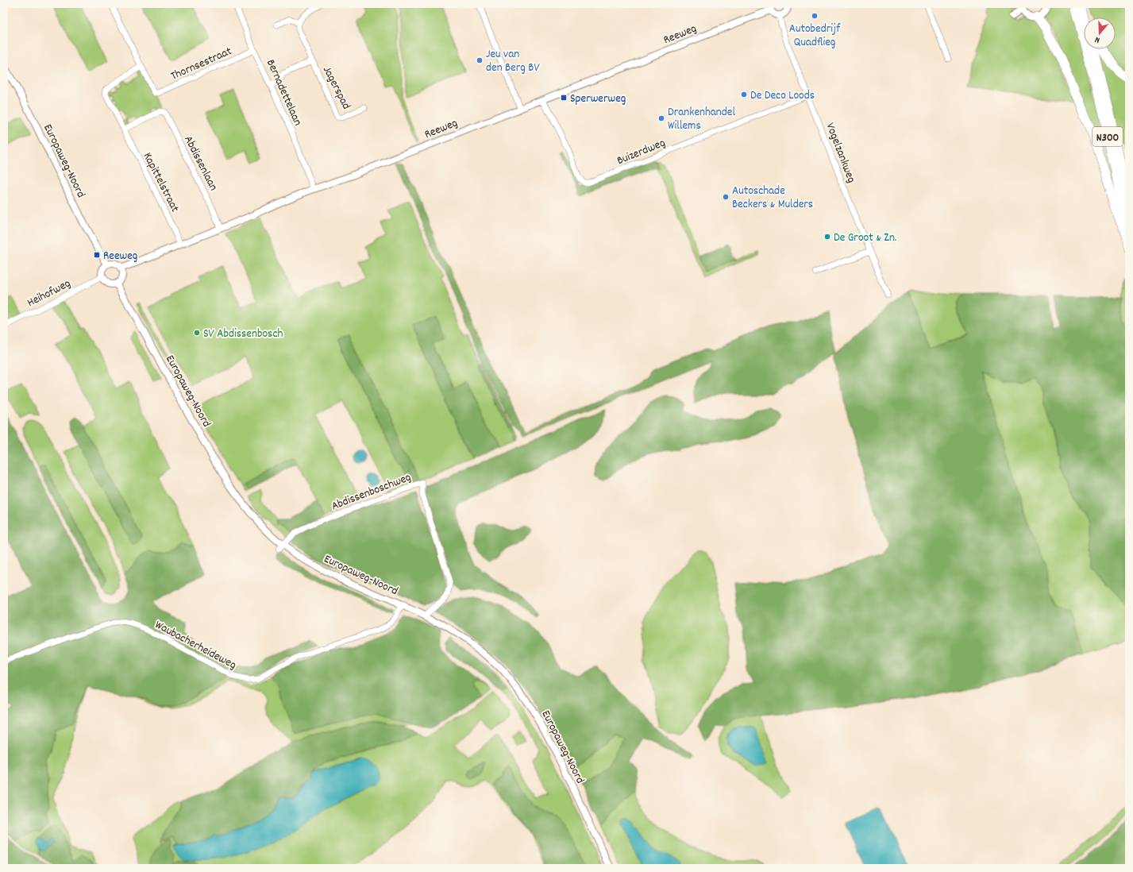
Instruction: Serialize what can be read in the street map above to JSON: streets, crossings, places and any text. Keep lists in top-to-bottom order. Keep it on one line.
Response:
{"streets":{"highway":["N300"],"street":["Reeweg","Thornsestraat","Jagerspad","Bernadettelaan","Buizerdweg","Vogelzankweg","Europaweg-Noord","Abdissenlaan","Kapittelstraat","Heihofweg","Abdissenboschweg","Waubacherheideweg"]},"crossings":[["Reeweg","Bernadettelaan"],["Reeweg","Buizerdweg"],["Reeweg","Europaweg-Noord"],["Reeweg","Abdissenlaan"],["Reeweg","Kapittelstraat"],["Reeweg","Heihofweg"],["Thornsestraat","Bernadettelaan"],["Thornsestraat","Kapittelstraat"],["Jagerspad","Bernadettelaan"],["Buizerdweg","Vogelzankweg"],["Europaweg-Noord","Heihofweg"],["Europaweg-Noord","Abdissenboschweg"],["Europaweg-Noord","Waubacherheideweg"],["Abdissenlaan","Kapittelstraat"]],"places":{"other":["Autobedrijf Quadflieg","Jeu van den Berg BV","De Deco Loods","Drankenhandel Willems","Autoschade Beckers & Mulders","De Groot & Zn.","SV Abdissenbosch"],"transit":["Sperwerweg","Reeweg"]},"north":"bottom"}
